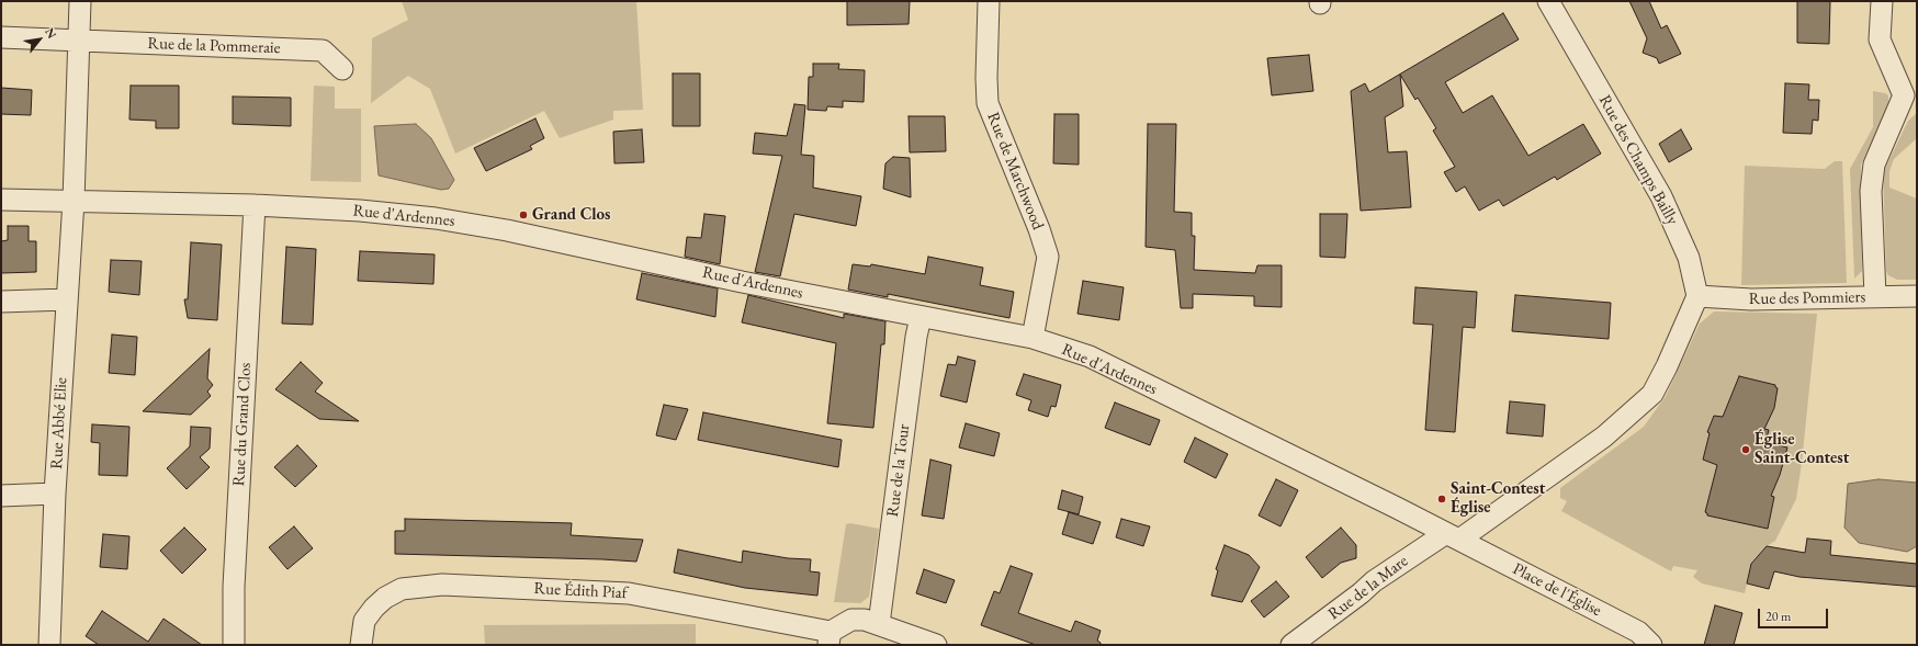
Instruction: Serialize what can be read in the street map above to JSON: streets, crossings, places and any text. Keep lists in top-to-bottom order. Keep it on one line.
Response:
{"streets":{"street":["Rue de la Pommeraie","Rue des Champs Bailly","Rue de Marchwood","Rue d'Ardennes","Rue des Pommiers","Rue Abbé Elie","Rue du Grand Clos","Rue de la Tour","Rue de la Mare","Place de l'Église","Rue Édith Piaf"]},"crossings":[["Rue des Champs Bailly","Rue des Pommiers"],["Rue de Marchwood","Rue d'Ardennes"],["Rue d'Ardennes","Rue Abbé Elie"],["Rue d'Ardennes","Rue du Grand Clos"],["Rue d'Ardennes","Rue de la Tour"],["Rue d'Ardennes","Rue de la Mare"],["Rue d'Ardennes","Place de l'Église"],["Rue de la Mare","Place de l'Église"]],"places":["Grand Clos","Église Saint-Contest","Saint-Contest Église"],"scale_bar":"20 m","north":"top right"}
